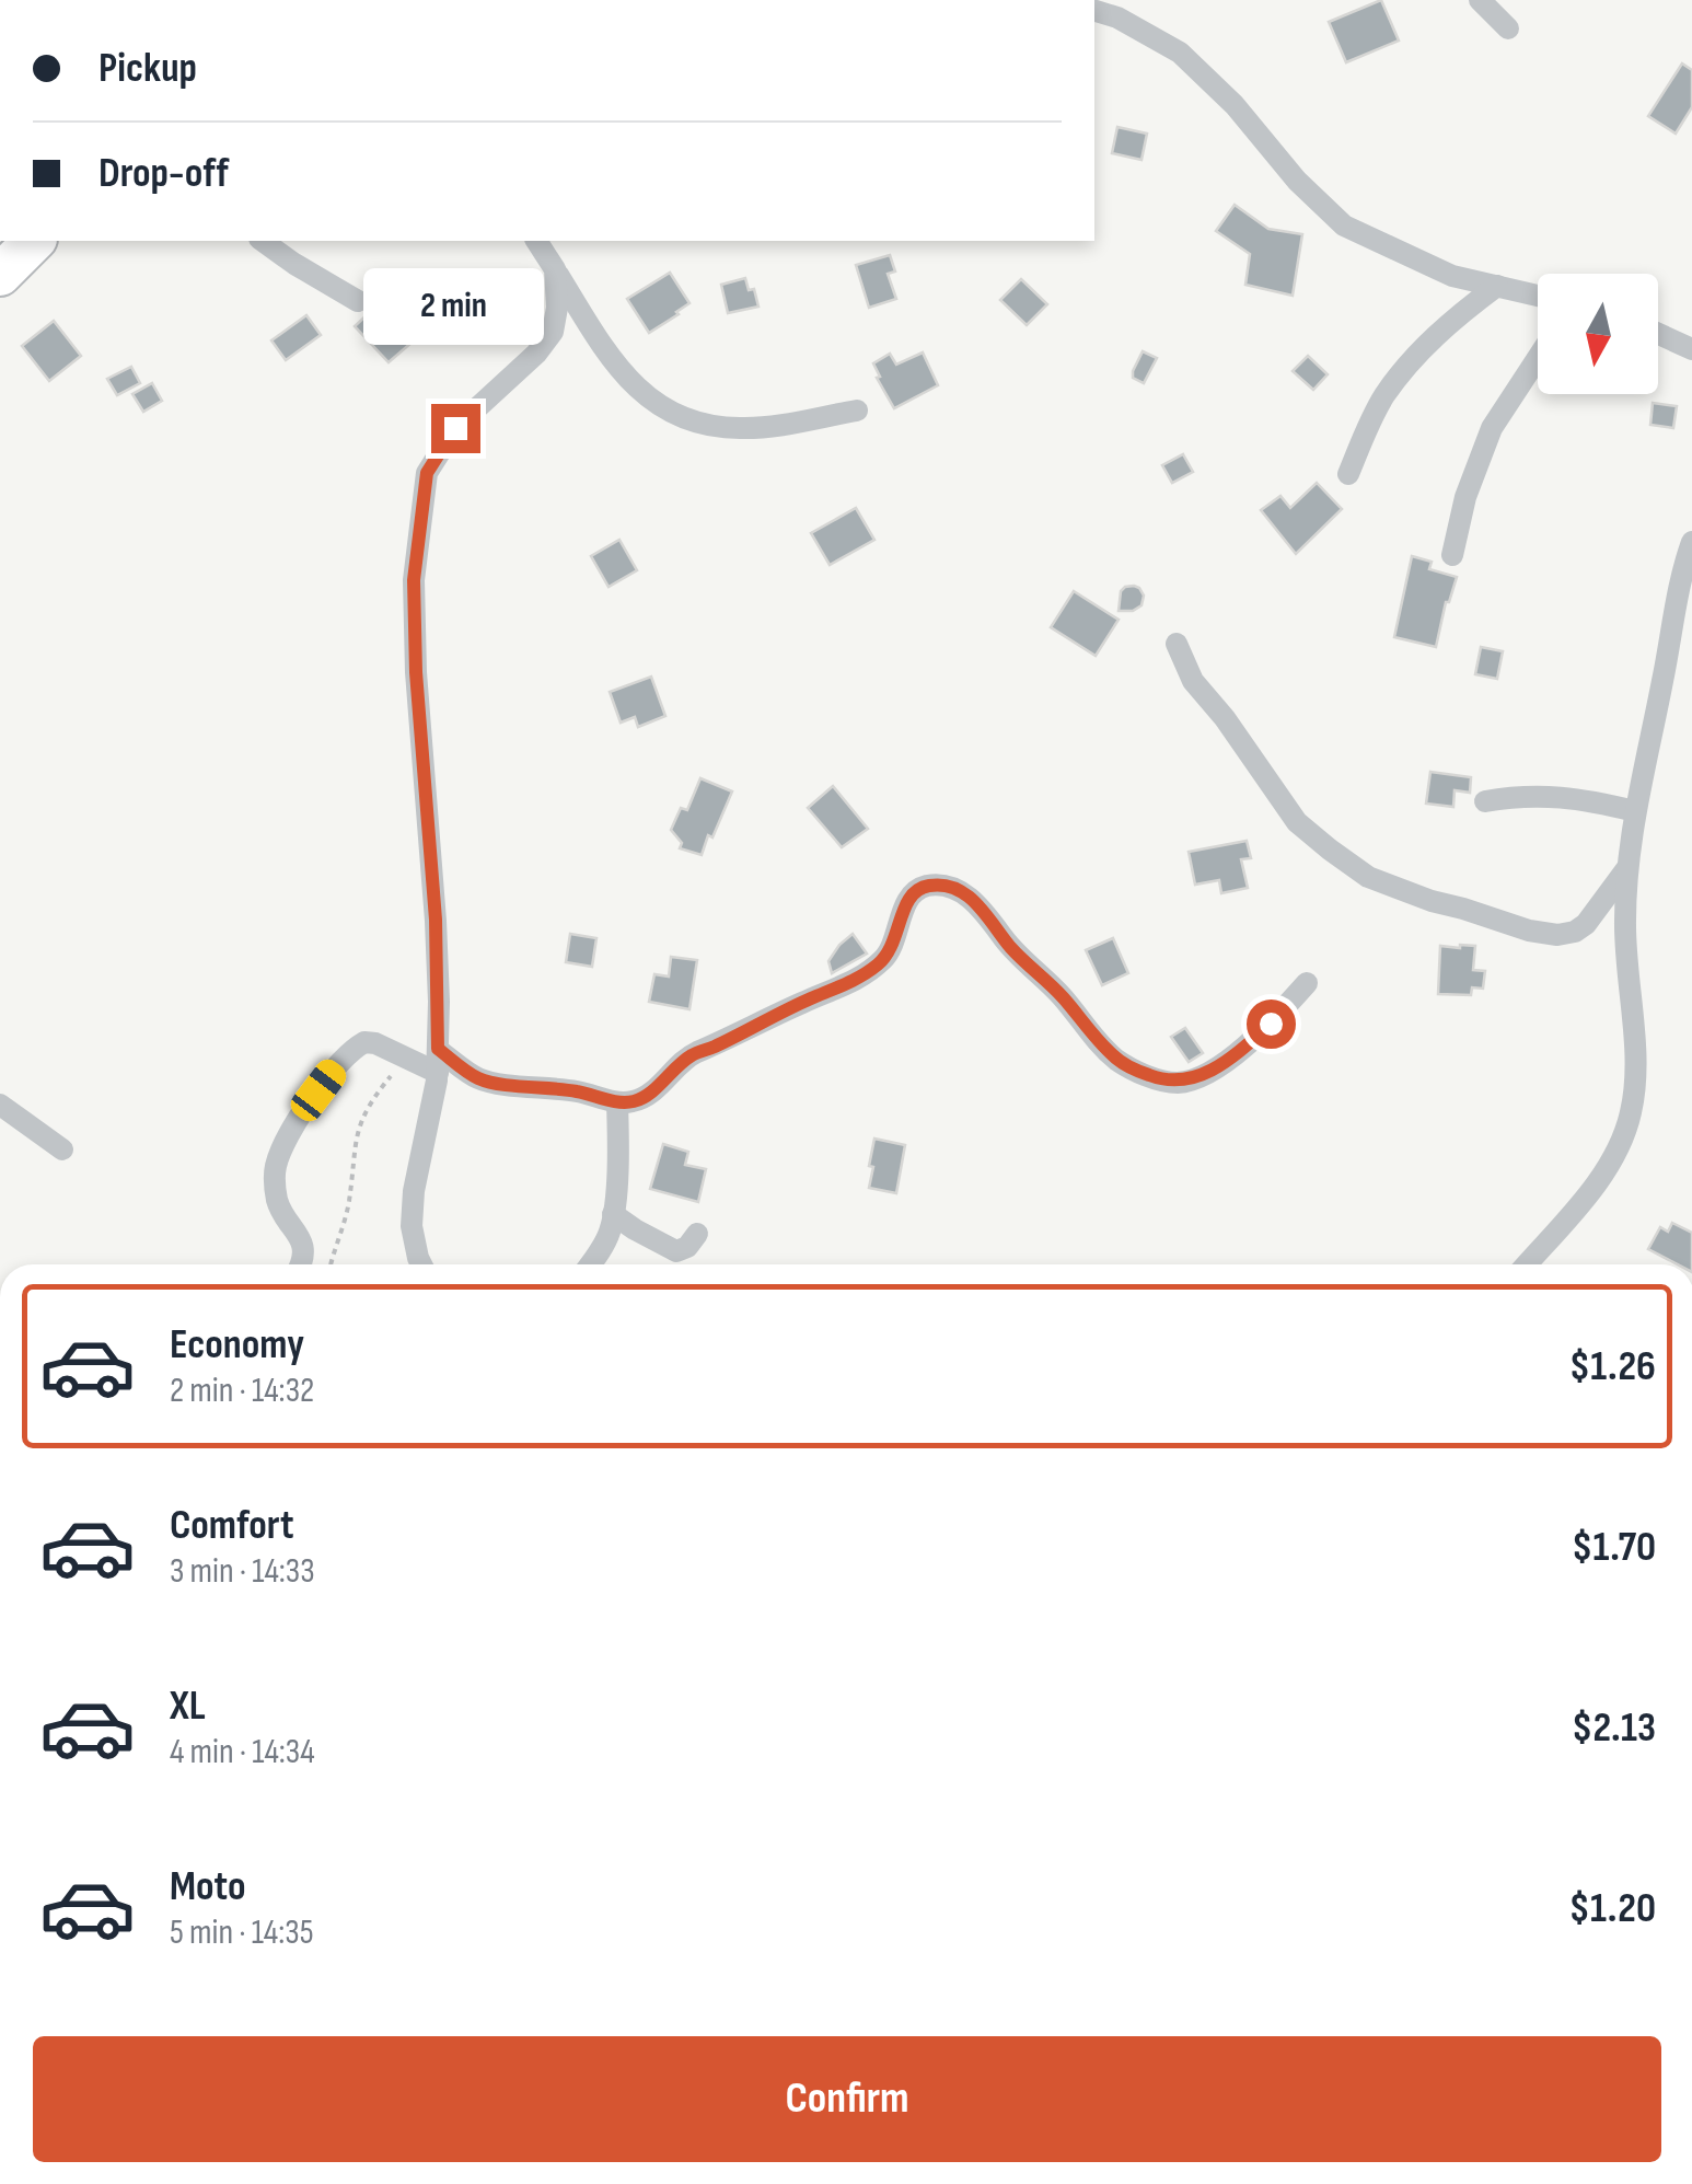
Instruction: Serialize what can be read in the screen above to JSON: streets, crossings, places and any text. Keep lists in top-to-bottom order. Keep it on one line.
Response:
{"north":"bottom","page":{"banner":["Pickup","Drop-off"],"bubble":"2 min","list":[{"name":"Economy","note":"2 min · 14:32","value":"$1.26"},{"name":"Comfort","note":"3 min · 14:33","value":"$1.70"},{"name":"XL","note":"4 min · 14:34","value":"$2.13"},{"name":"Moto","note":"5 min · 14:35","value":"$1.20"}],"buttons":"Confirm"}}
